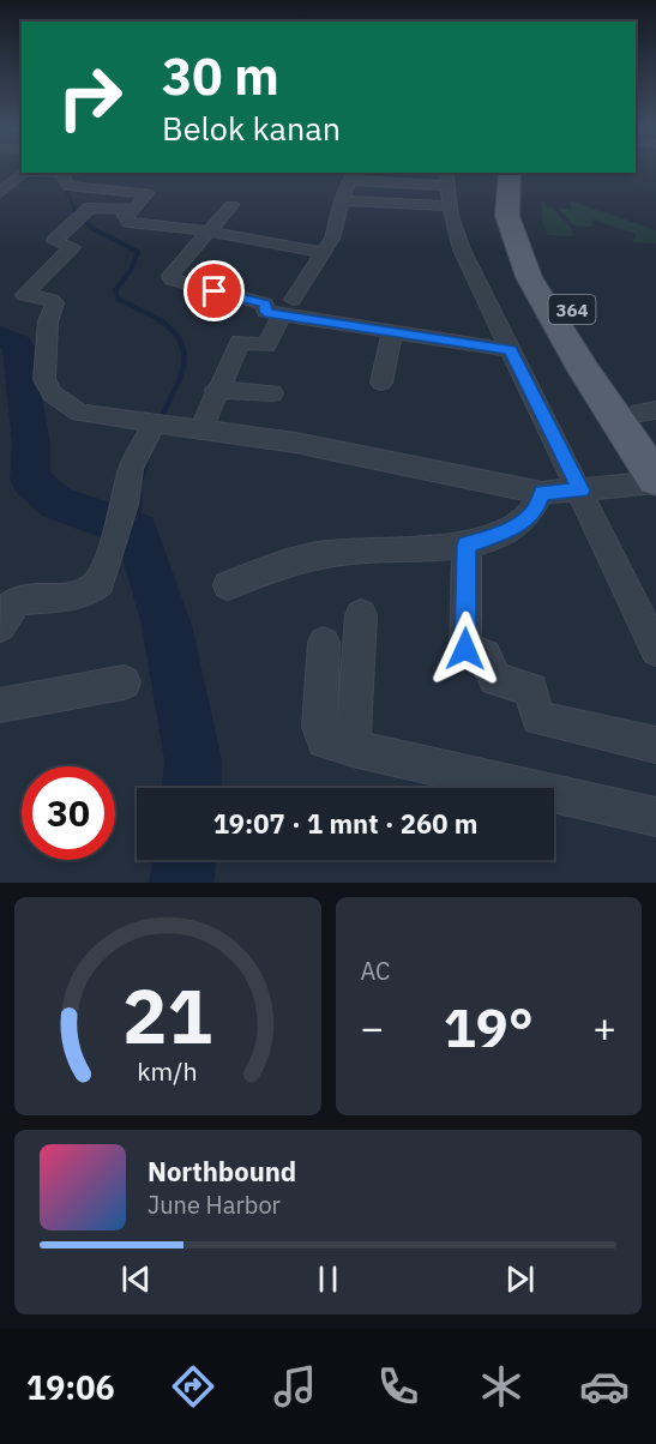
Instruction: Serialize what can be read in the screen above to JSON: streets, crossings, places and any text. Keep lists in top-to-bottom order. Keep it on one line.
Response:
{"streets":{"main road":["364"]},"page":{"turn":["30 m","Belok kanan"],"limit":"30","trip":"19:07 · 1 mnt · 260 m","tile":"AC","heat":["−","19°","+"],"song":["Northbound","June Harbor"],"tabs":"19:06","gauge":["21","km/h"]}}
